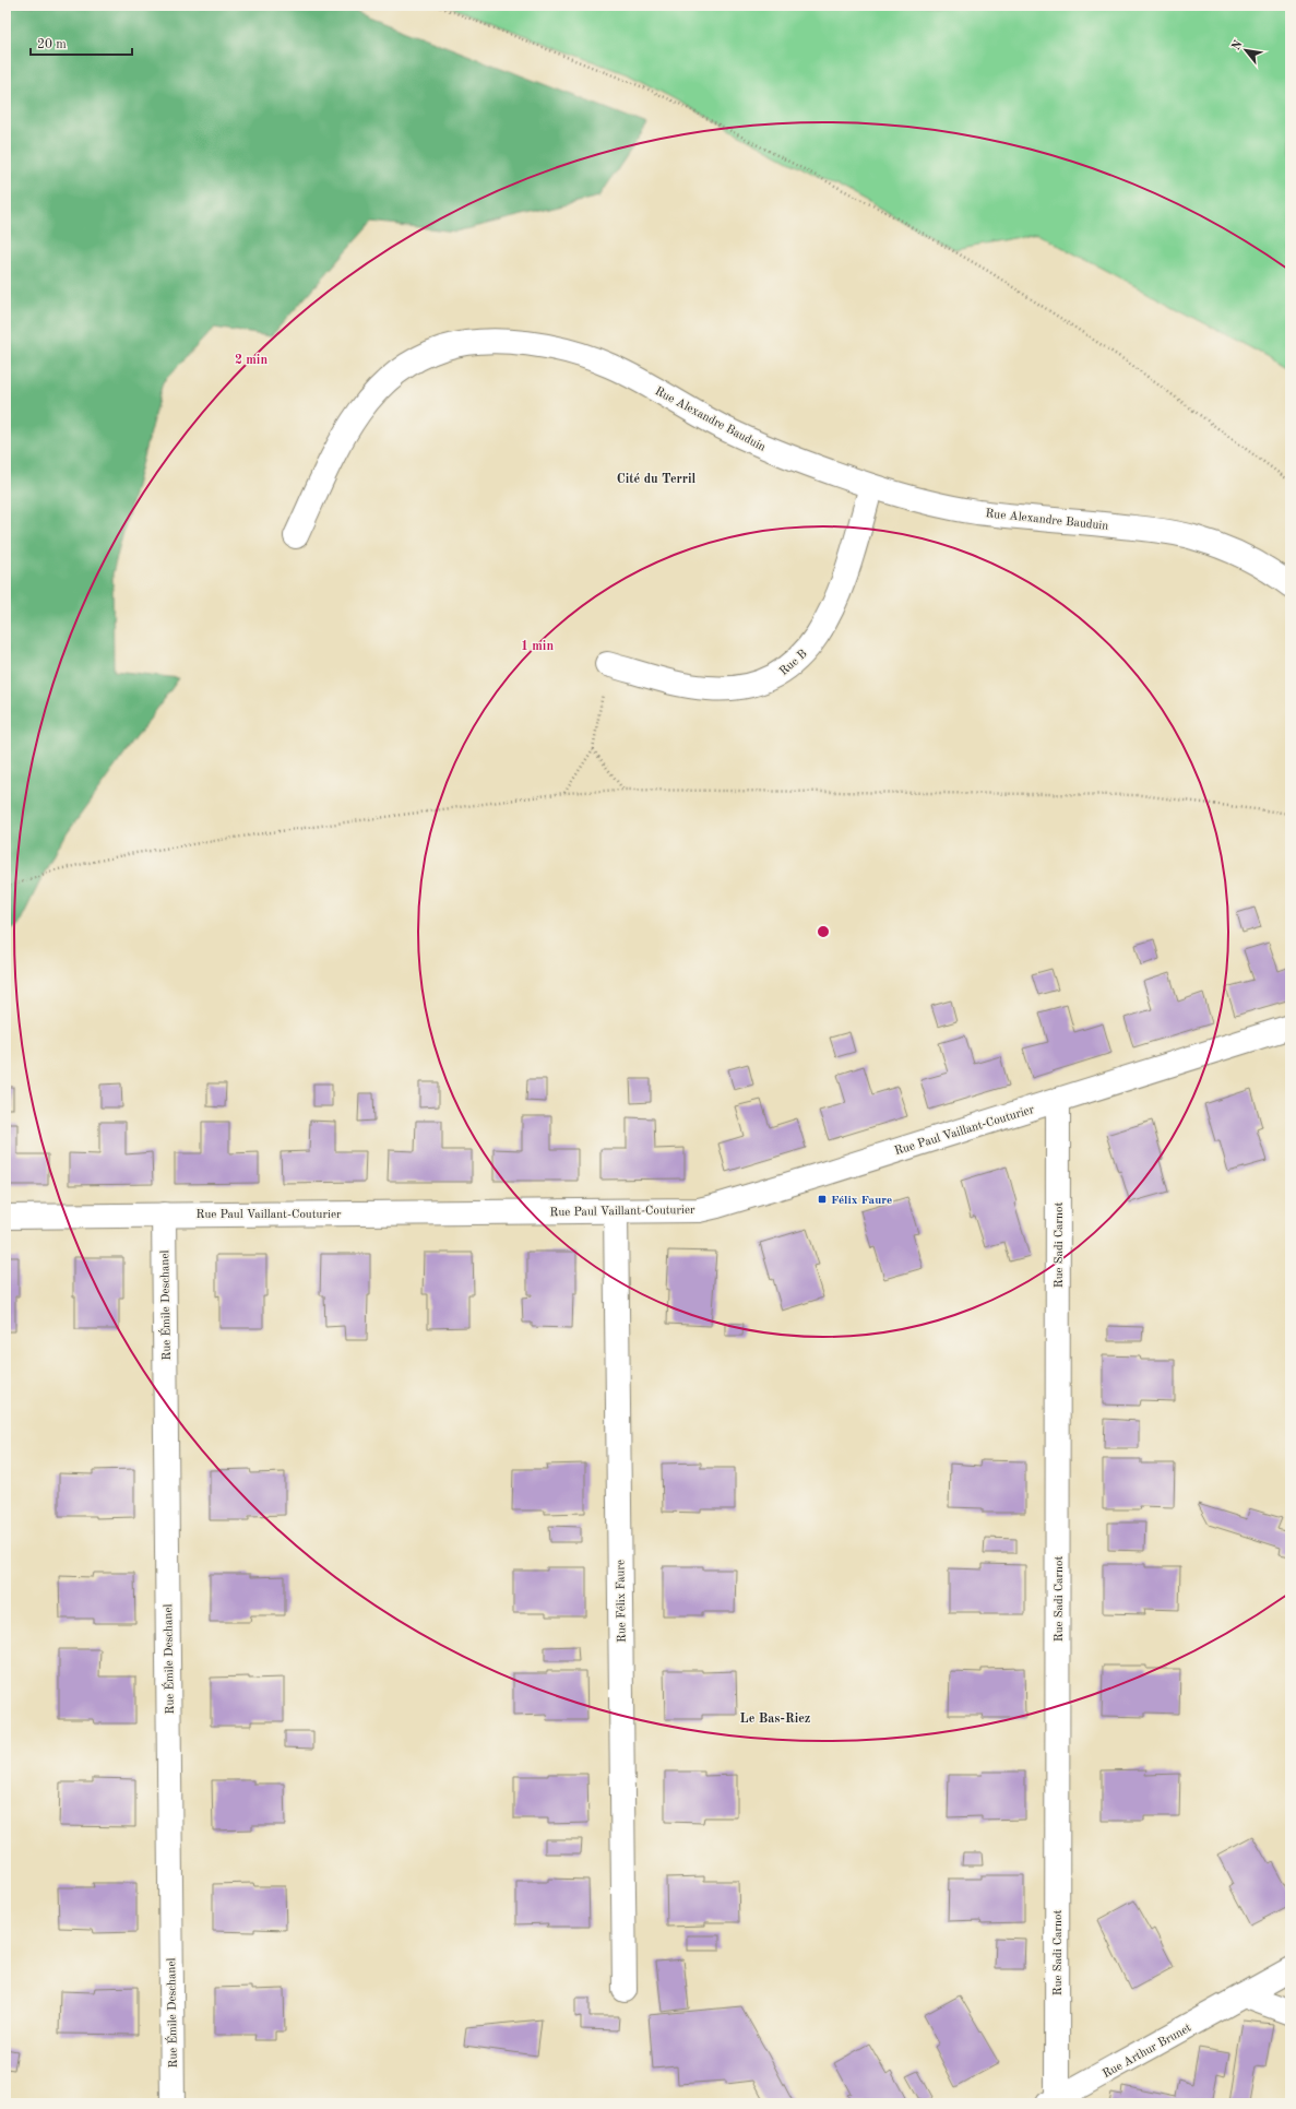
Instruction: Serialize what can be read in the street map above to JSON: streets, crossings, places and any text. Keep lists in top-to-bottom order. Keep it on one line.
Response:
{"streets":{"street":["Rue Alexandre Bauduin","Rue B","Rue Paul Vaillant-Couturier","Rue Sadi Carnot","Rue Émile Deschanel","Rue Félix Faure","Rue Arthur Brunet"]},"crossings":[["Rue Alexandre Bauduin","Rue B"],["Rue Paul Vaillant-Couturier","Rue Sadi Carnot"],["Rue Paul Vaillant-Couturier","Rue Émile Deschanel"],["Rue Paul Vaillant-Couturier","Rue Félix Faure"],["Rue Sadi Carnot","Rue Arthur Brunet"]],"districts":["Cité du Terril","Le Bas-Riez"],"places":{"transit":["Félix Faure"]},"scale_bar":"20 m","north":"top left","rings":["2 min","1 min"]}
